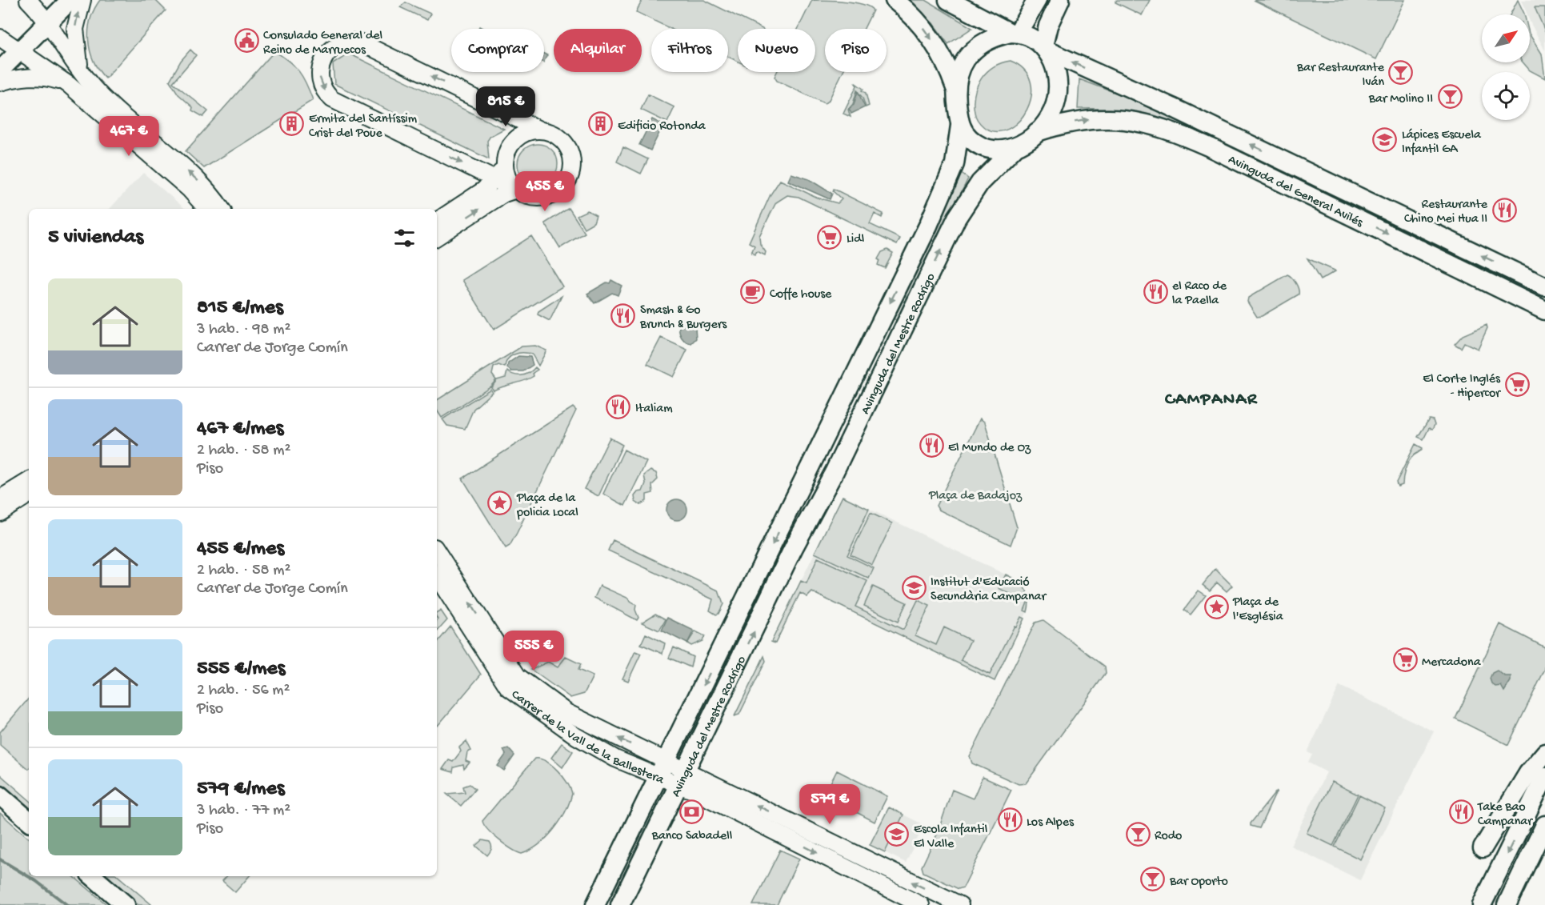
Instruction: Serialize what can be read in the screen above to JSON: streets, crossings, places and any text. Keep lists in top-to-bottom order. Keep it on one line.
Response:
{"streets":{"main road":["Avinguda del General Avilés","Avinguda del Mestre Rodrigo"],"street":["Carrer de la Vall de la Ballestera"]},"crossings":[["Avinguda del General Avilés","Avinguda del Mestre Rodrigo"],["Avinguda del Mestre Rodrigo","Carrer de la Vall de la Ballestera"]],"districts":["CAMPANAR"],"parks":["Plaça de Badajoz"],"places":{"public building":["Consulado General del Reino de Marruecos"],"bar":["Bar Restaurante Iván","Bar Molino II","Rodo","Bar Oporto"],"building":["Ermita del Santíssim Crist del Poue","Edificio Rotonda"],"school or university":["Lápices Escuela Infantil GA","Institut d'Educació Secundària Campanar","Escola Infantil El Valle"],"restaurant":["Restaurante Chino Mei Hua II","el Raco de la Paella","Smash & Go Brunch & Burgers","Italiam","El Mundo de Oz","Take Bao Campanar","Los Alpes"],"supermarket":["Lidl","El Corte Inglés - Hipercor","Mercadona"],"cafe":["Coffe house"],"place":["Plaça de la policia Local","Plaça de l'Església"],"bank":["Banco Sabadell"]},"north":"top right","page":{"chip":["Comprar","Alquilar","Filtros","Nuevo","Piso"],"price":["815 €","467 €","455 €","555 €","579 €"],"heading":"5 viviendas","list":[{"name":"815 €/mes","note":"3 hab. · 98 m² · Carrer de Jorge Comín"},{"name":"467 €/mes","note":"2 hab. · 58 m² · Piso"},{"name":"455 €/mes","note":"2 hab. · 58 m² · Carrer de Jorge Comín"},{"name":"555 €/mes","note":"2 hab. · 56 m² · Piso"},{"name":"579 €/mes","note":"3 hab. · 77 m² · Piso"}]}}
